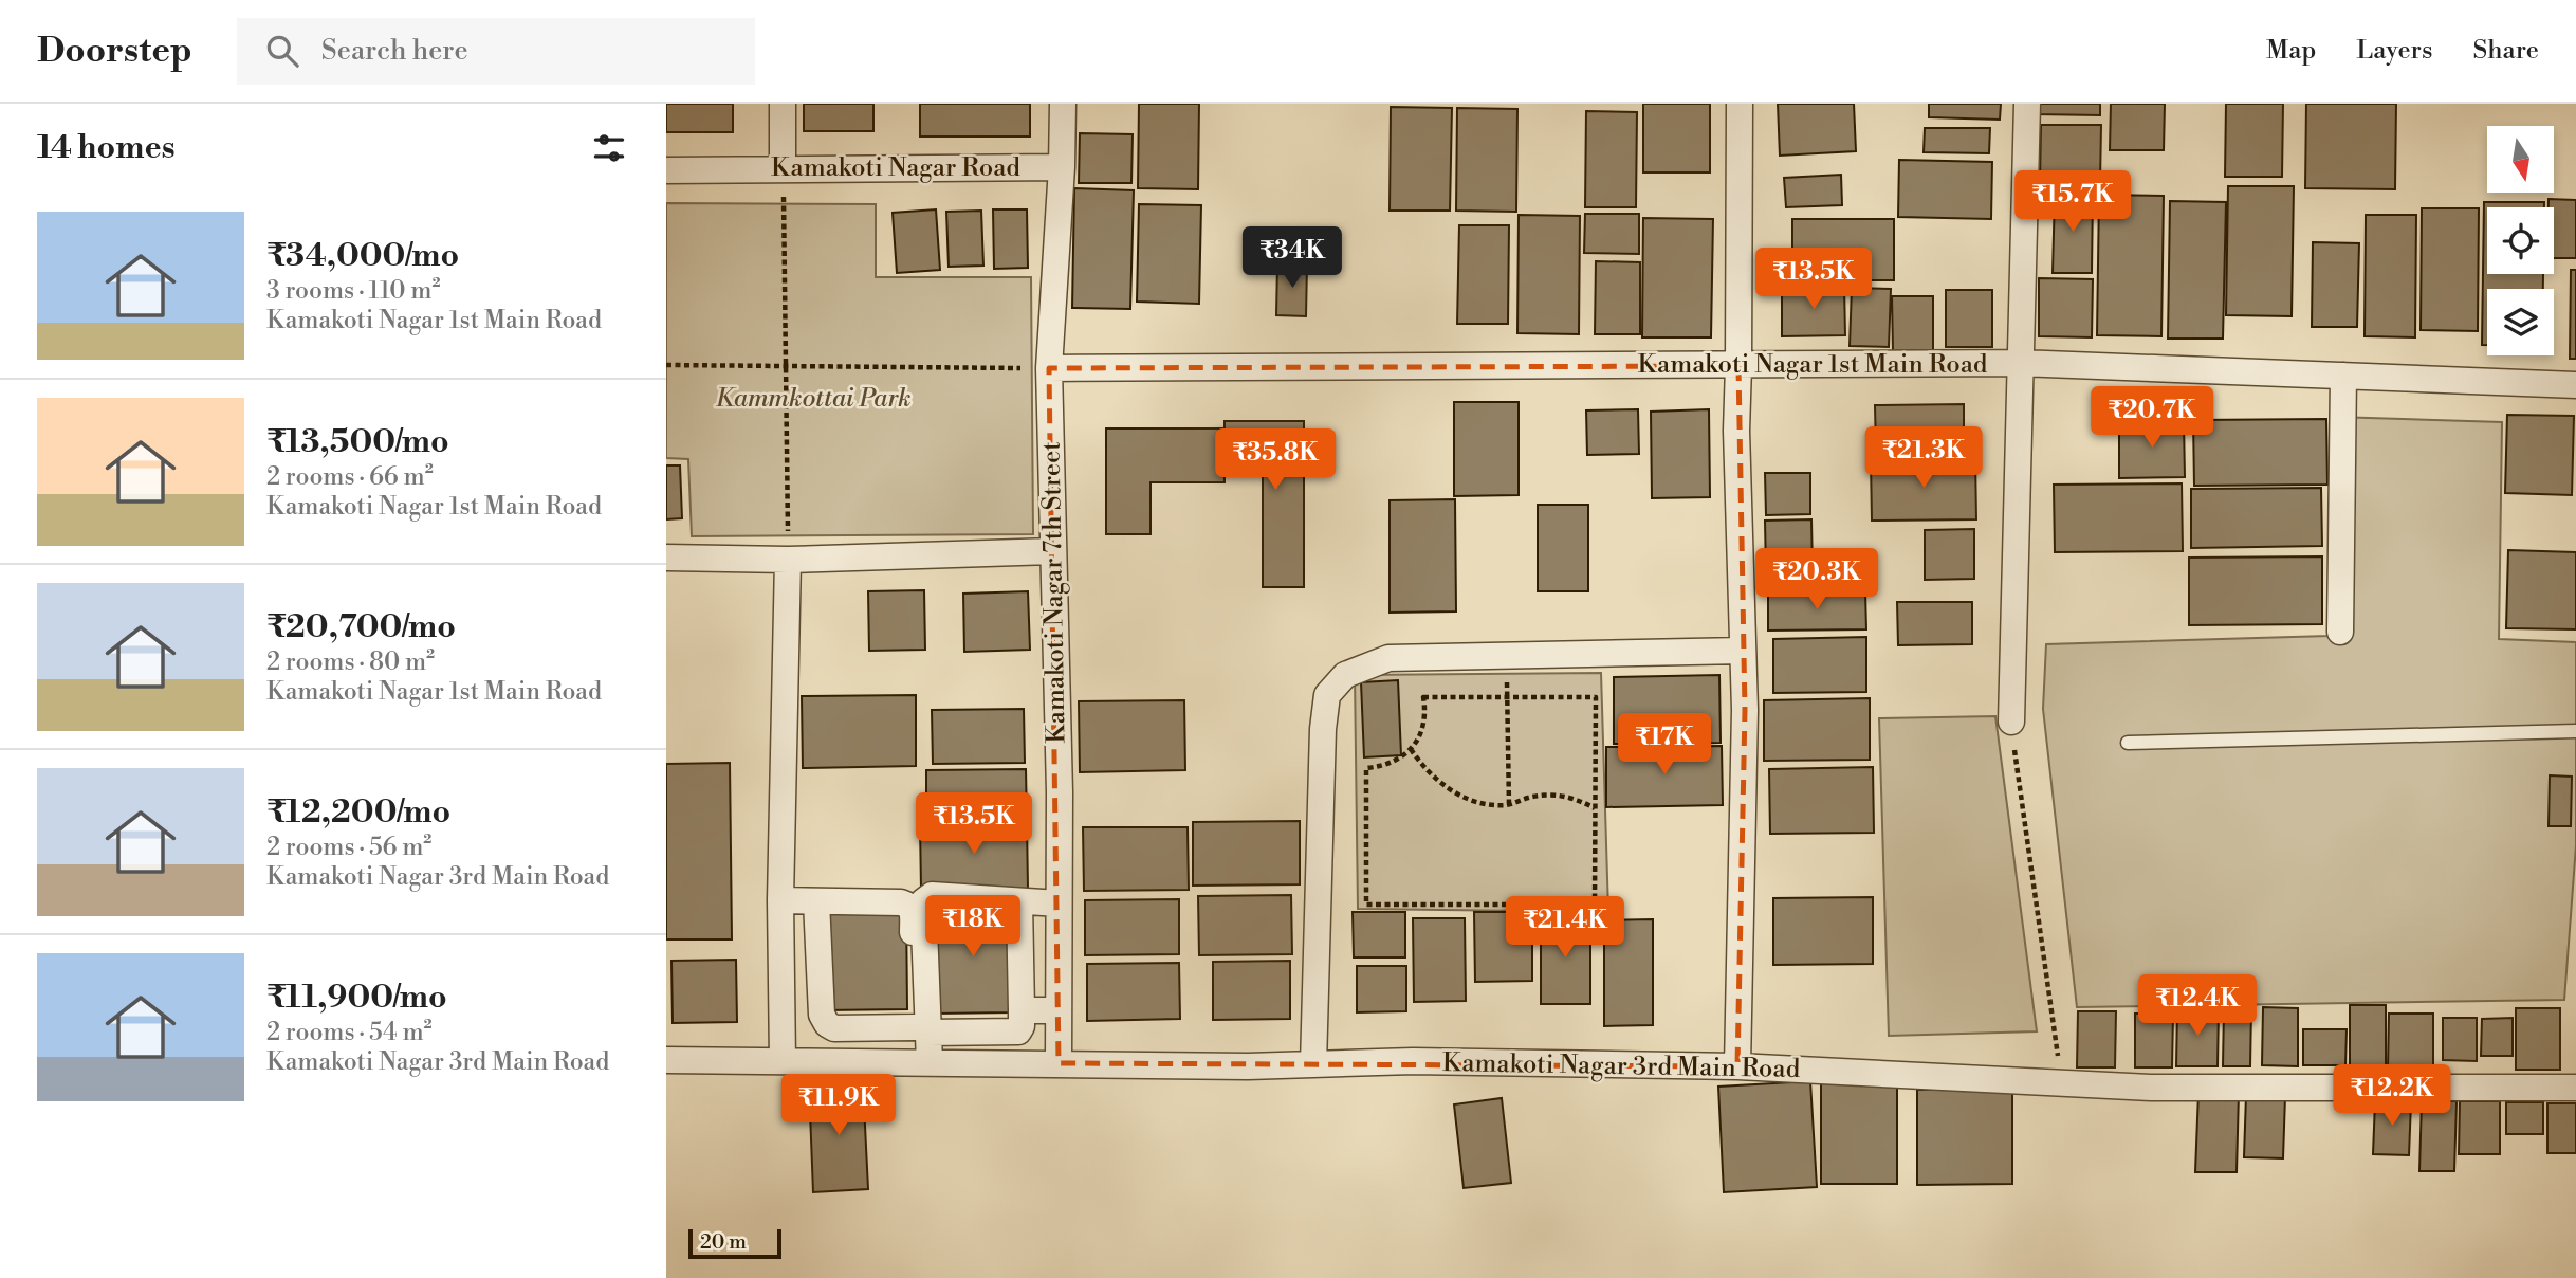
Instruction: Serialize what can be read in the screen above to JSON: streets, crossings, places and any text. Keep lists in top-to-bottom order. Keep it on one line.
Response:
{"streets":{"street":["Kamakoti Nagar Road","Kamakoti Nagar 1st Main Road","Kamakoti Nagar 7th Street","Kamakoti Nagar 3rd Main Road"]},"crossings":[["Kamakoti Nagar Road","Kamakoti Nagar 7th Street"],["Kamakoti Nagar 1st Main Road","Kamakoti Nagar 7th Street"],["Kamakoti Nagar 7th Street","Kamakoti Nagar 3rd Main Road"]],"parks":["Kammkottai Park"],"scale_bar":"20 m","north":"bottom","page":{"header":"Doorstep","search":"Search here","nav":["Map","Layers","Share"],"heading":"14 homes","price":["₹15.7K","₹34K","₹13.5K","₹20.7K","₹21.3K","₹35.8K","₹20.3K","₹17K","₹13.5K","₹18K","₹21.4K","₹12.4K","₹12.2K","₹11.9K"],"list":[{"name":"₹34,000/mo","note":"3 rooms · 110 m² · Kamakoti Nagar 1st Main Road"},{"name":"₹13,500/mo","note":"2 rooms · 66 m² · Kamakoti Nagar 1st Main Road"},{"name":"₹20,700/mo","note":"2 rooms · 80 m² · Kamakoti Nagar 1st Main Road"},{"name":"₹12,200/mo","note":"2 rooms · 56 m² · Kamakoti Nagar 3rd Main Road"},{"name":"₹11,900/mo","note":"2 rooms · 54 m² · Kamakoti Nagar 3rd Main Road"}],"scale":"20 m"}}
